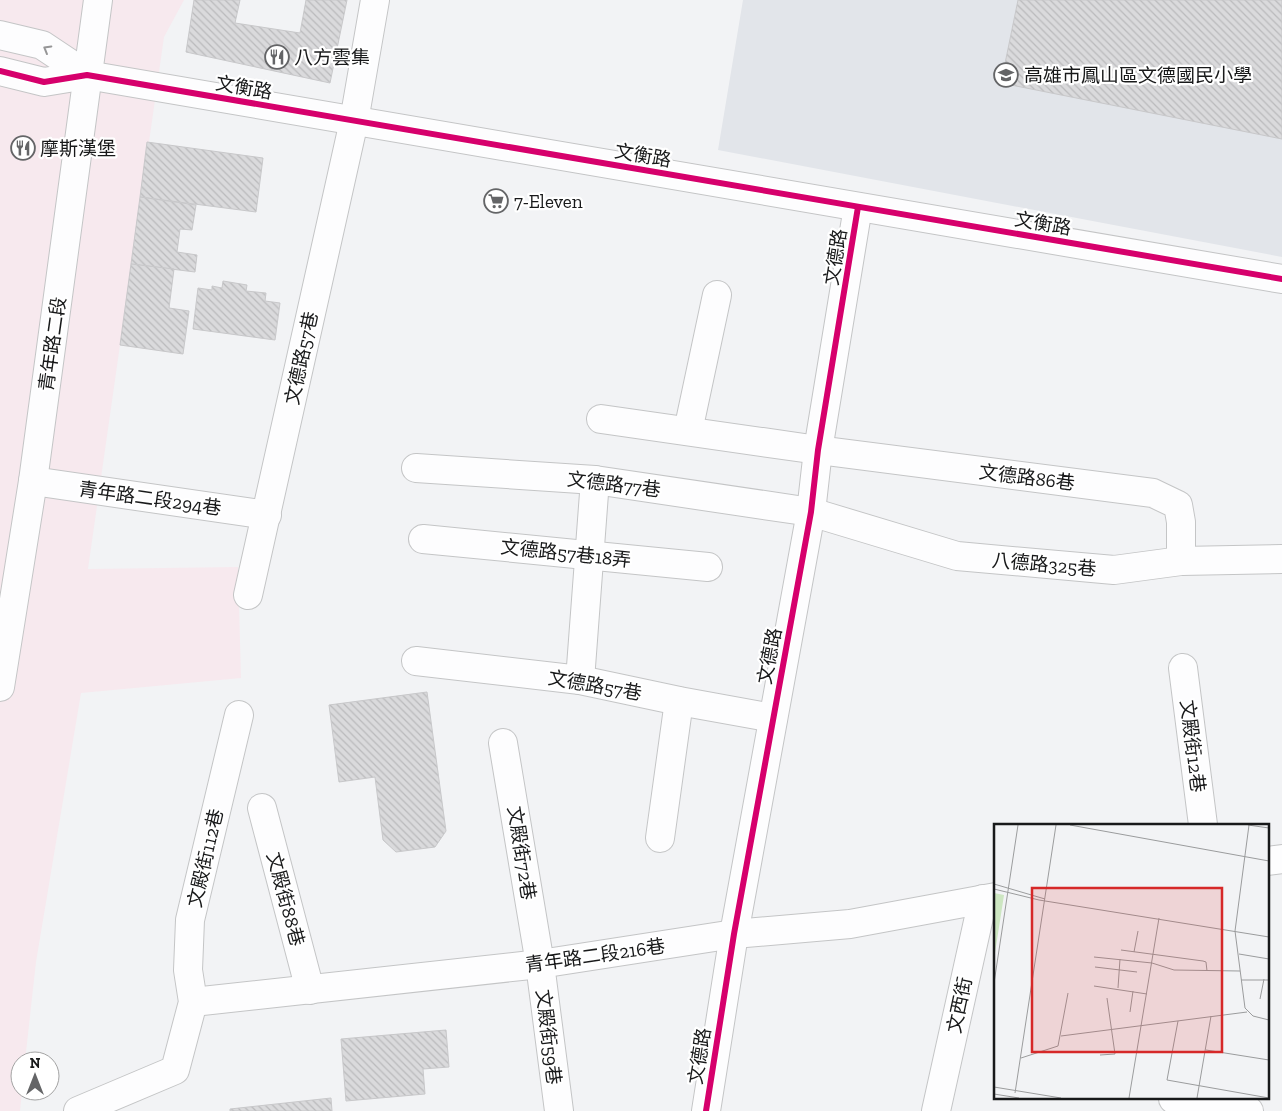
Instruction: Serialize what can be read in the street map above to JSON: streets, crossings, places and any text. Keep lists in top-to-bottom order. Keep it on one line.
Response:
{"streets":{"street":["文衡路","文德路","青年路二段","文德路57巷","文德路86巷","文德路77巷","青年路二段294巷","文德路57巷18弄","八德路325巷","文殿街12巷","文殿街72巷","文殿街112巷","文殿街88巷","青年路二段216巷","文西街","文殿街59巷"]},"crossings":[["文衡路","文德路"],["文衡路","青年路二段"],["文衡路","文德路57巷"],["文德路","文德路57巷"],["文德路","文德路86巷"],["文德路","文德路77巷"],["文德路","八德路325巷"],["文德路","青年路二段216巷"],["青年路二段","青年路二段294巷"],["文德路57巷","青年路二段294巷"],["文德路86巷","八德路325巷"],["文德路77巷","八德路325巷"],["文殿街72巷","青年路二段216巷"],["文殿街72巷","文殿街59巷"],["文殿街112巷","青年路二段216巷"],["文殿街88巷","青年路二段216巷"],["青年路二段216巷","文西街"],["青年路二段216巷","文殿街59巷"]],"places":{"restaurant":["八方雲集","摩斯漢堡"],"school or university":["高雄市鳳山區文德國民小學"],"supermarket":["7-Eleven"]},"north":"top"}
